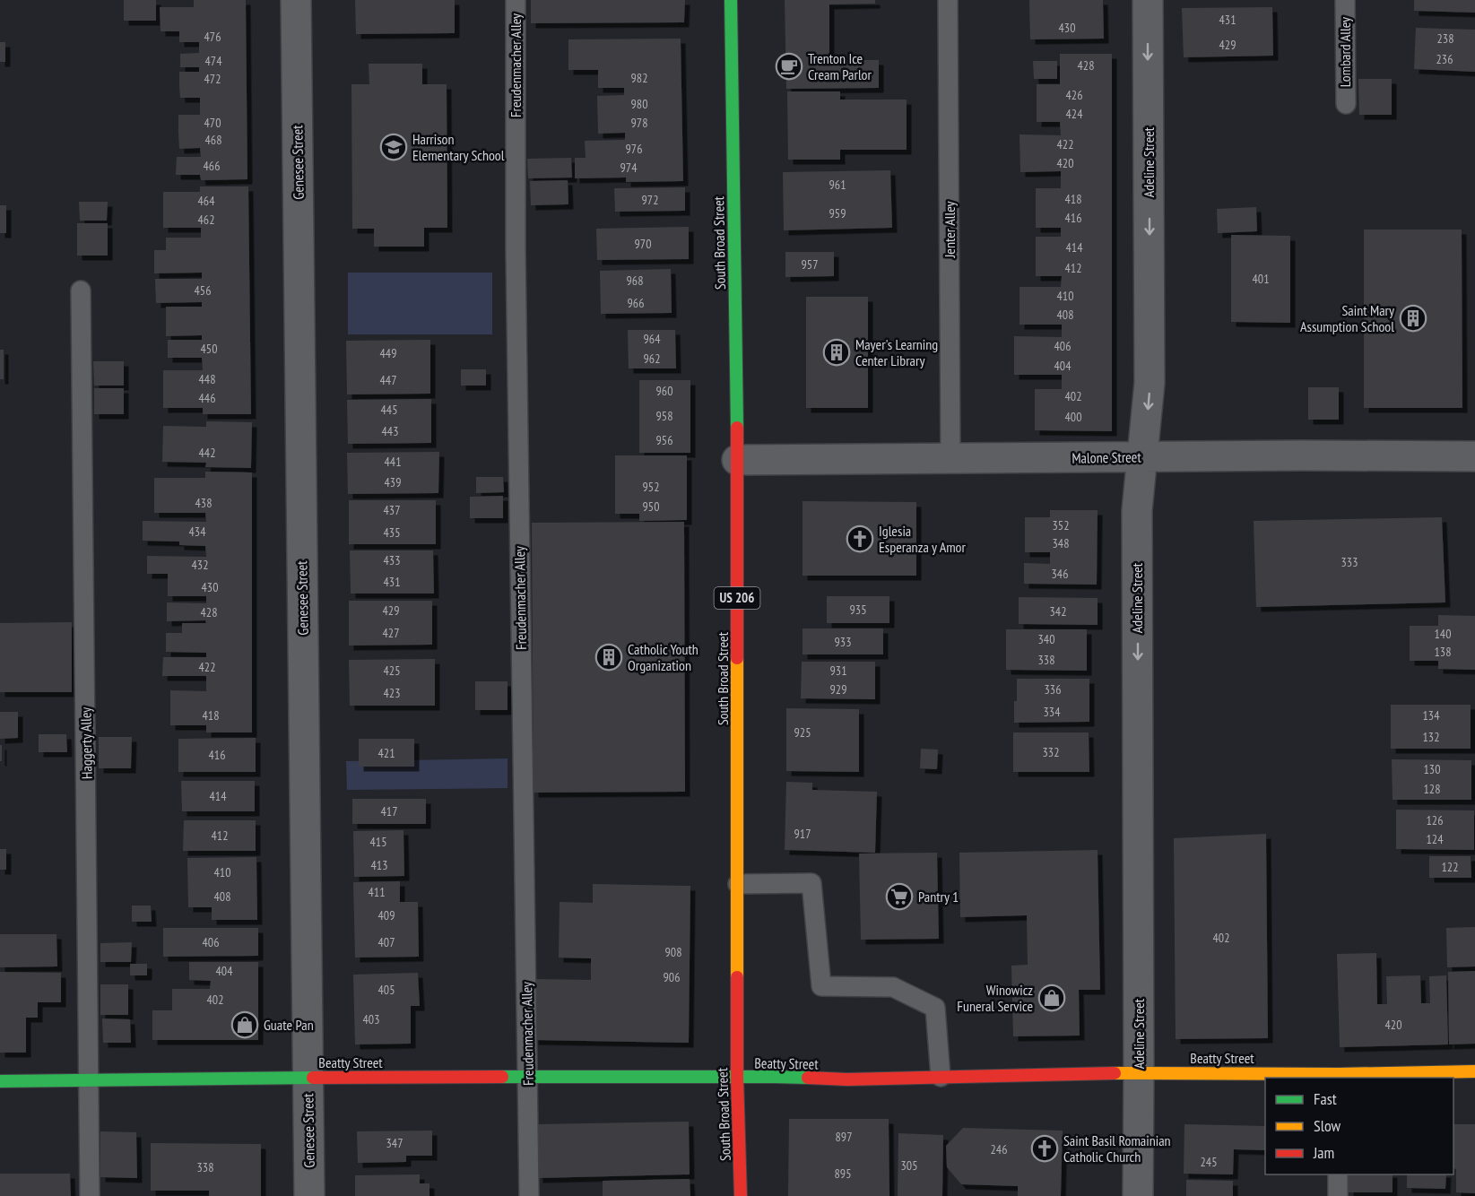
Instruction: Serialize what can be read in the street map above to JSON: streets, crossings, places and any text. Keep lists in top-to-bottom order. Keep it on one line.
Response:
{"streets":{"street":["Genesee Street","Adeline Street","South Broad Street","Malone Street","US 206","Beatty Street"],"lane":["Lombard Alley","Freudenmacher Alley","Jenter Alley","Haggerty Alley"]},"crossings":[["Freudenmacher Alley","Beatty Street"],["Genesee Street","Beatty Street"],["Adeline Street","Malone Street"],["Adeline Street","Beatty Street"],["Jenter Alley","Malone Street"],["South Broad Street","Malone Street"],["South Broad Street","Beatty Street"],["Haggerty Alley","Beatty Street"]],"one_way":["Adeline Street"],"places":{"cafe":["Trenton Ice Cream Parlor"],"school or university":["Harrison Elementary School"],"building":["Saint Mary Assumption School","Mayer's Learning Center Library","Catholic Youth Organization"],"church":["Iglesia Esperanza y Amor","Saint Basil Romainian Catholic Church"],"supermarket":["Pantry 1"],"shop":["Winowicz Funeral Service","Guate Pan"]},"house_numbers":["431","430","476","238","429","236","474","428","982","472","426","980","424","470","978","468","422","976","420","466","974","961","418","972","464","959","416","462","970","414","957","412","401","968","456","410","966","408","964","406","450","449","962","404","448","447","960","402","446","445","958","400","443","956","442","441","439","952","438","950","437","352","434","435","348","433","333","432","346","431","430","935","429","342","428","427","140","340","933","138","338","422","425","931","929","336","423","334","418","134","925","132","332","421","416","130","128","414","417","126","917","412","124","415","413","122","410","411","408","409","402","406","407","908","404","906","405","402","403","420","897","347","246","245","305","338","895"],"legend":["Fast","Slow","Jam"]}
